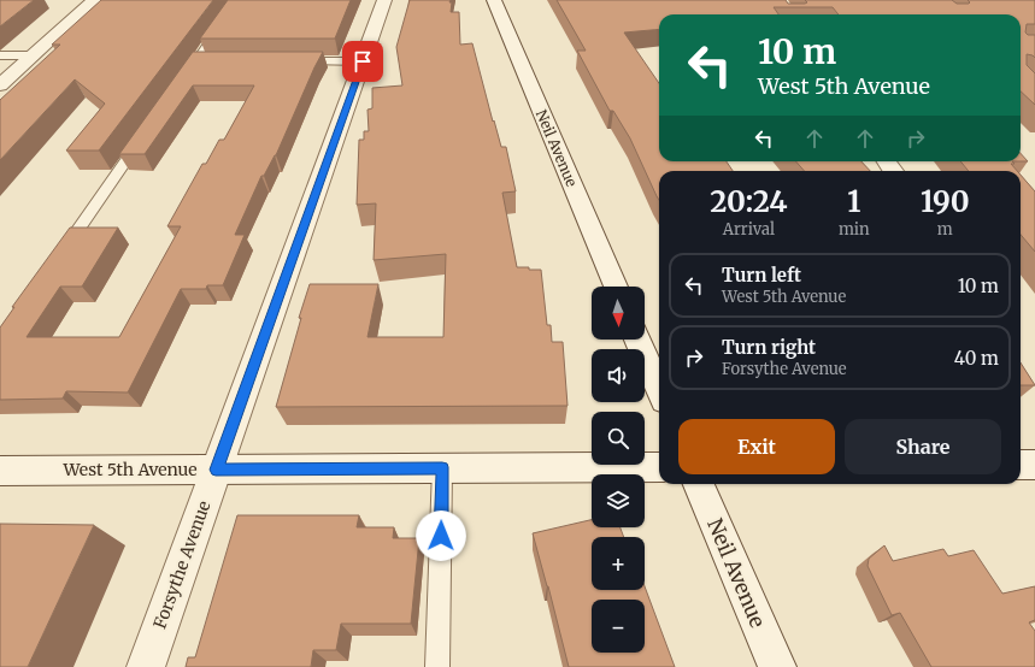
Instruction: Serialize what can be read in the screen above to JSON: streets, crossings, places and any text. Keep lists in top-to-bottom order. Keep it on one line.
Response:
{"streets":{"street":["Neil Avenue","West 5th Avenue","Forsythe Avenue"]},"crossings":[["West 5th Avenue","Forsythe Avenue"]],"north":"bottom","page":{"turn":["10 m","West 5th Avenue"],"eta":["20:24","Arrival","1","min","190","m"],"list":[{"name":"Turn left","note":"West 5th Avenue","value":"10 m"},{"name":"Turn right","note":"Forsythe Avenue","value":"40 m"}],"map_buttons":["+","−"],"buttons":["Exit","Share"]}}
